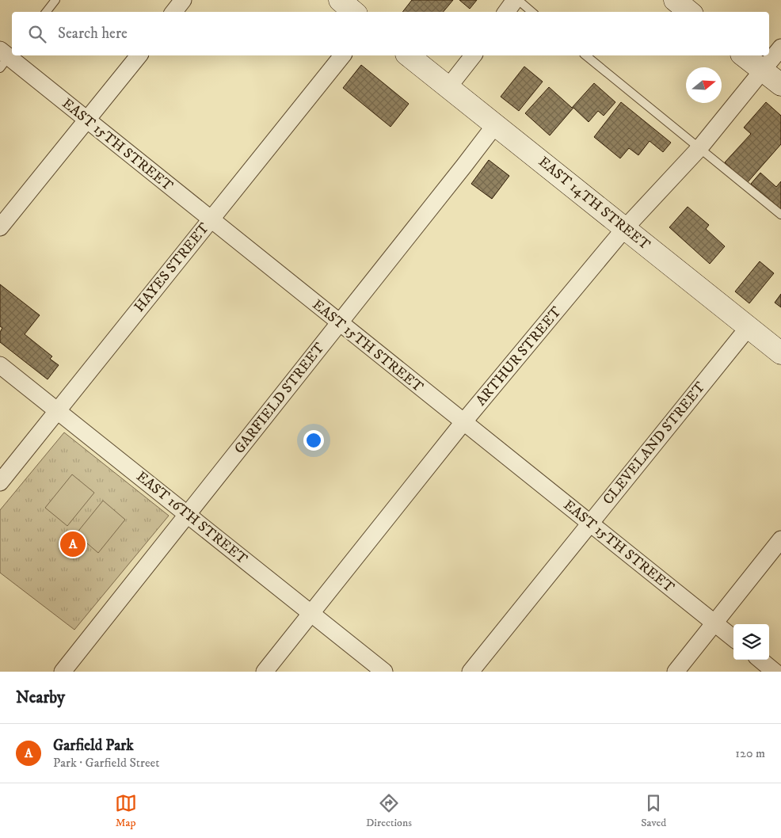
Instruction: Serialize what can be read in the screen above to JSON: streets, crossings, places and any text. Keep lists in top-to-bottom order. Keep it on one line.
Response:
{"streets":{"street":["EAST 15TH STREET","EAST 14TH STREET","HAYES STREET","ARTHUR STREET","GARFIELD STREET","CLEVELAND STREET","EAST 16TH STREET"]},"crossings":[["EAST 15TH STREET","HAYES STREET"],["EAST 15TH STREET","ARTHUR STREET"],["EAST 15TH STREET","GARFIELD STREET"],["EAST 15TH STREET","CLEVELAND STREET"],["EAST 14TH STREET","ARTHUR STREET"],["EAST 14TH STREET","GARFIELD STREET"],["EAST 14TH STREET","CLEVELAND STREET"],["HAYES STREET","EAST 16TH STREET"],["ARTHUR STREET","EAST 16TH STREET"],["GARFIELD STREET","EAST 16TH STREET"]],"north":"right","page":{"search":"Search here","pins":"A","heading":"Nearby","list":[{"mark":"A","name":"Garfield Park","note":"Park · Garfield Street","value":"120 m"}],"nav":["Map","Directions","Saved"]}}
